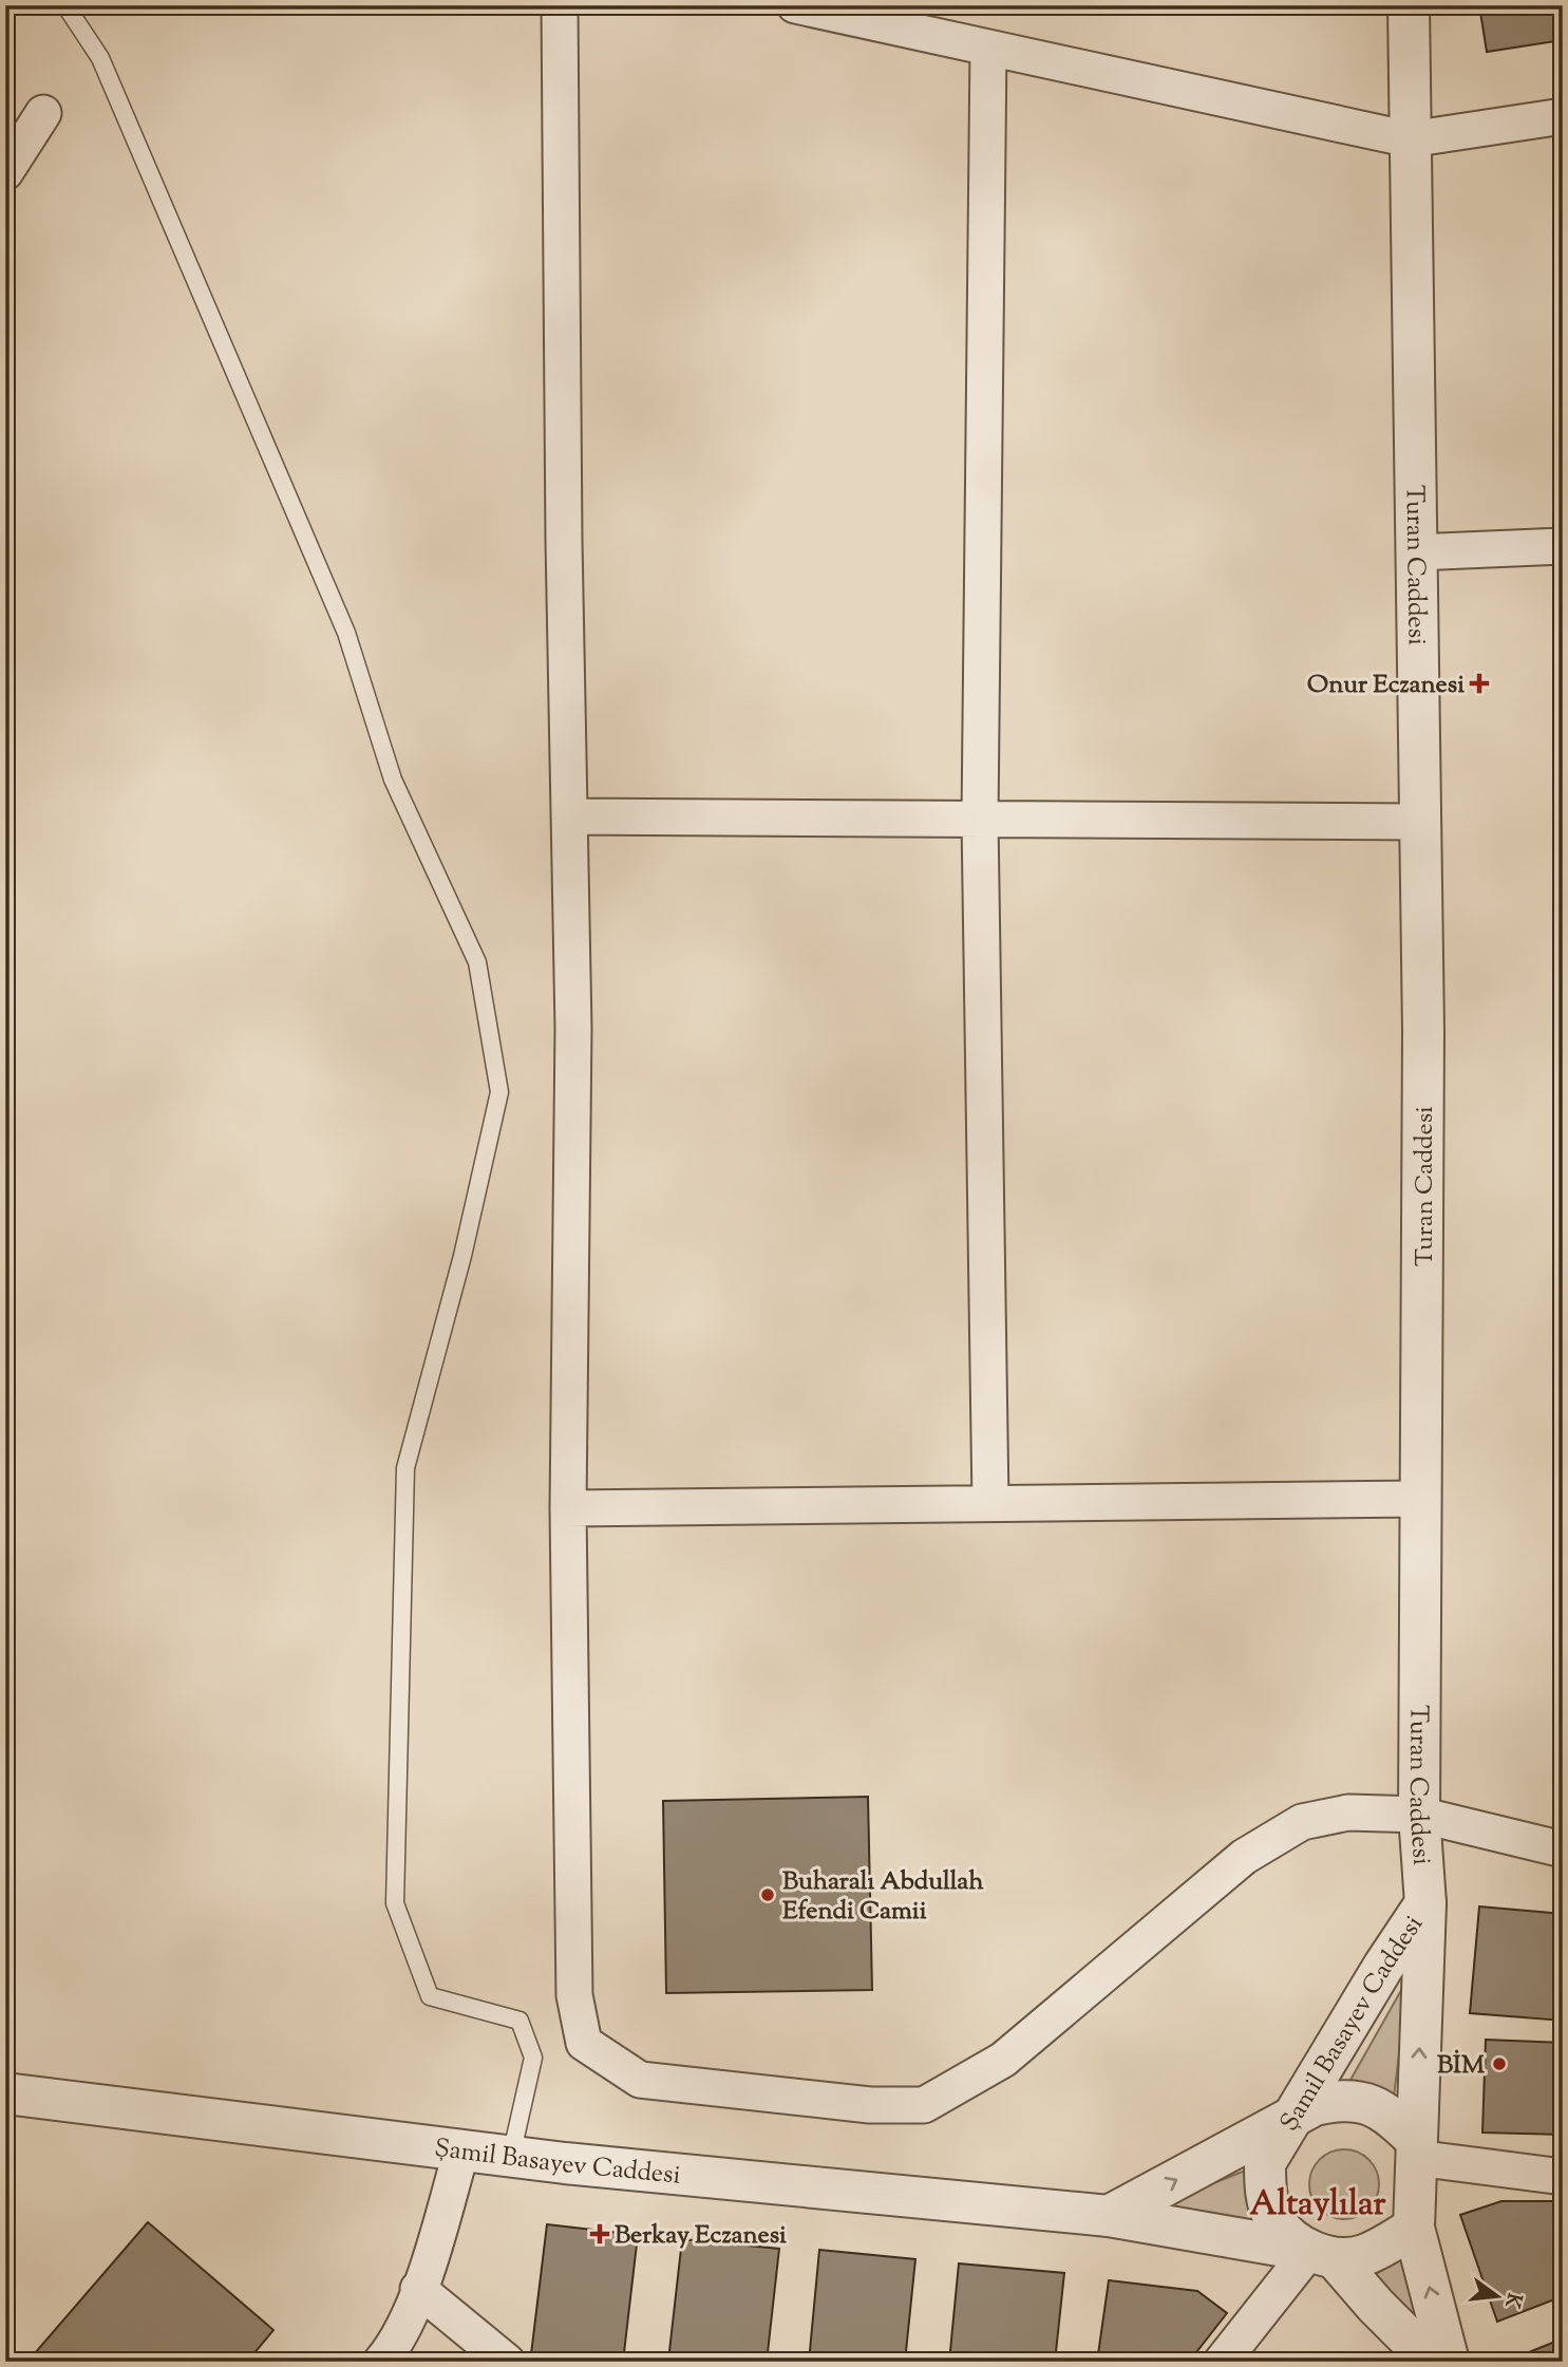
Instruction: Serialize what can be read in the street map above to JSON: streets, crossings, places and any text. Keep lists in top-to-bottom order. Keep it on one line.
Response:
{"streets":{"street":["Turan Caddesi","Şamil Basayev Caddesi"]},"crossings":[["Turan Caddesi","Şamil Basayev Caddesi"]],"districts":["Altaylılar"],"places":{"health":["Onur Eczanesi","Berkay Eczanesi"],"other":["Buharalı Abdullah Efendi Camii","BİM"]},"north":"right"}
